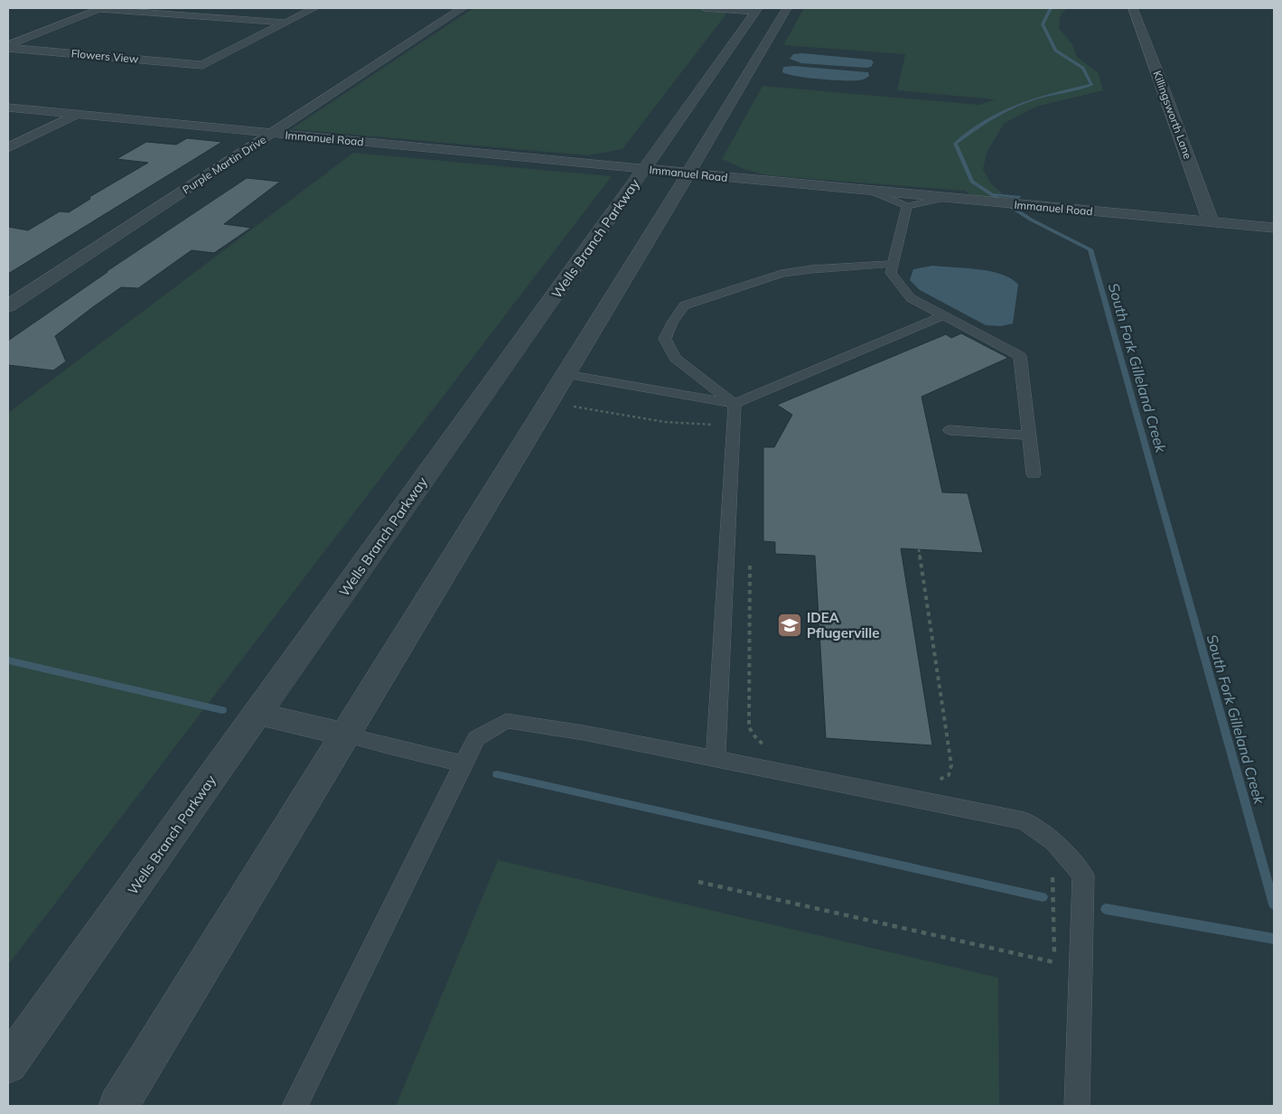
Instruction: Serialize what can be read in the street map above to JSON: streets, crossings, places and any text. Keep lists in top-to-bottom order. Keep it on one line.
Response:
{"streets":{"street":["Flowers View","Killingsworth Lane","Immanuel Road","Purple Martin Drive","Wells Branch Parkway"]},"crossings":[["Killingsworth Lane","Immanuel Road"],["Immanuel Road","Purple Martin Drive"],["Immanuel Road","Wells Branch Parkway"]],"water":["South Fork Gilleland Creek"],"places":{"school or university":["IDEA Pflugerville"]}}
